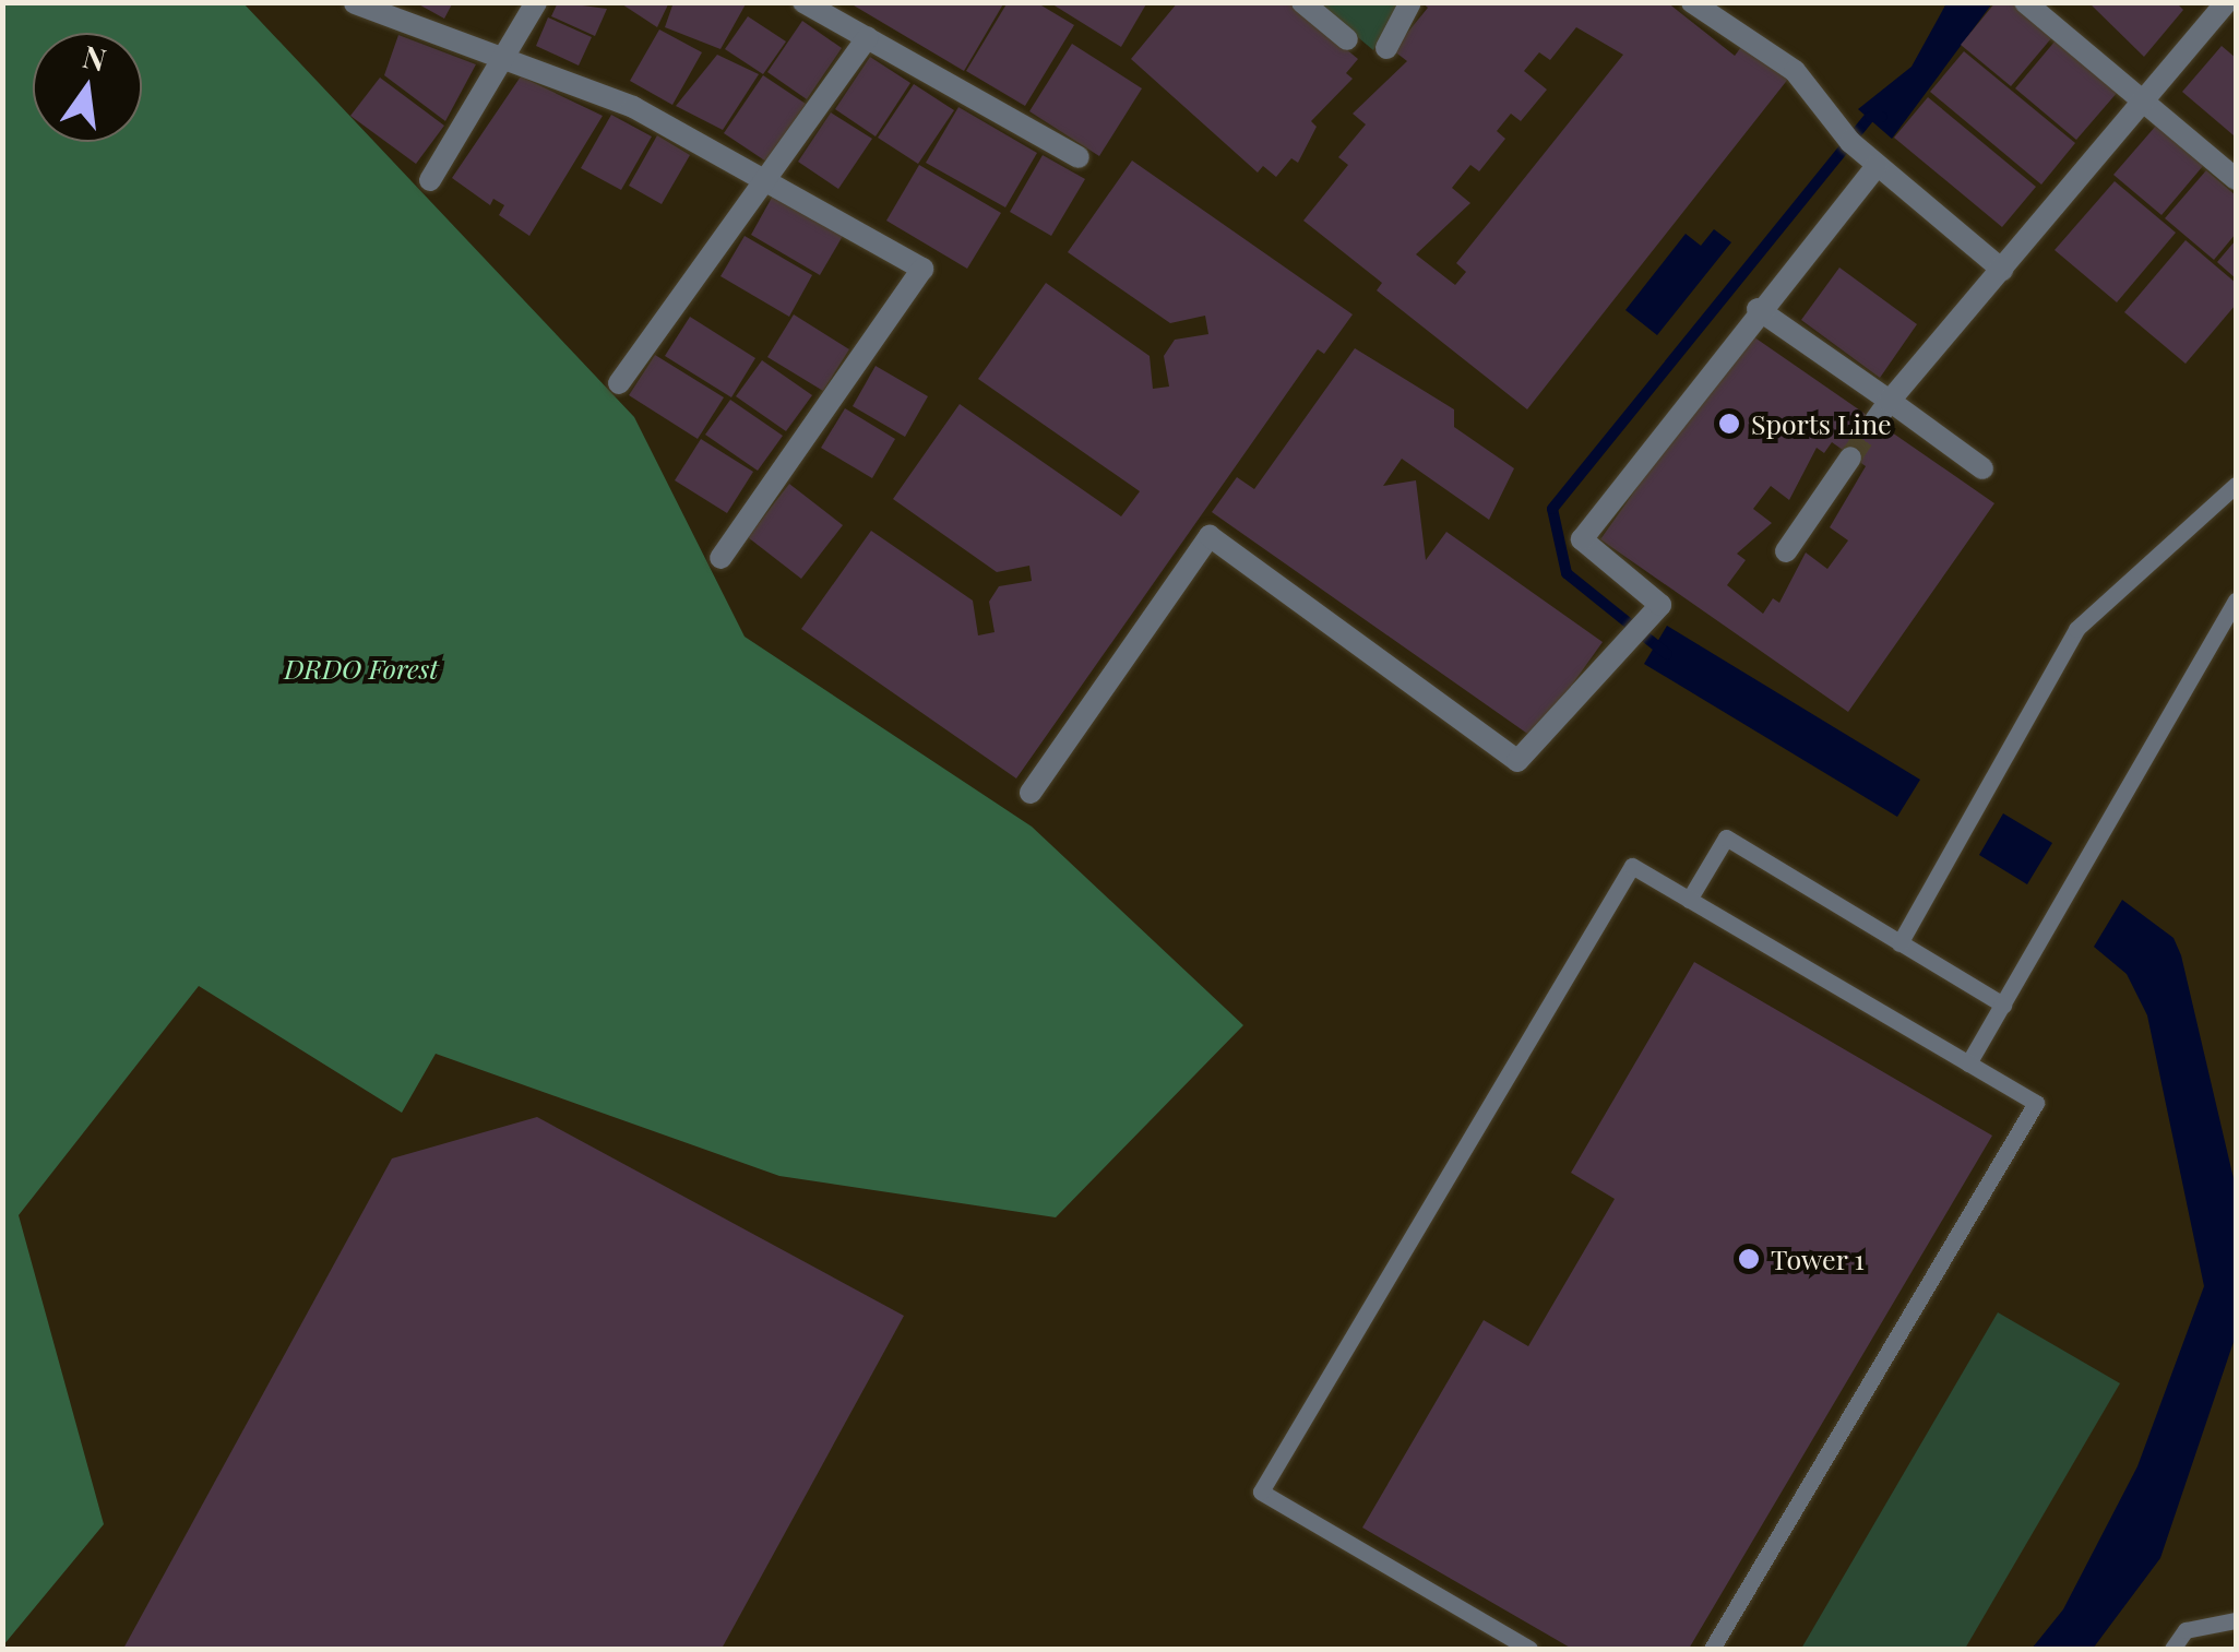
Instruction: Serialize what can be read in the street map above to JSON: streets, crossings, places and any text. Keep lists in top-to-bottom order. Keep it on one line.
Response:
{"parks":["DRDO Forest"],"places":["Sports Line","Tower 1"],"north":"top"}
